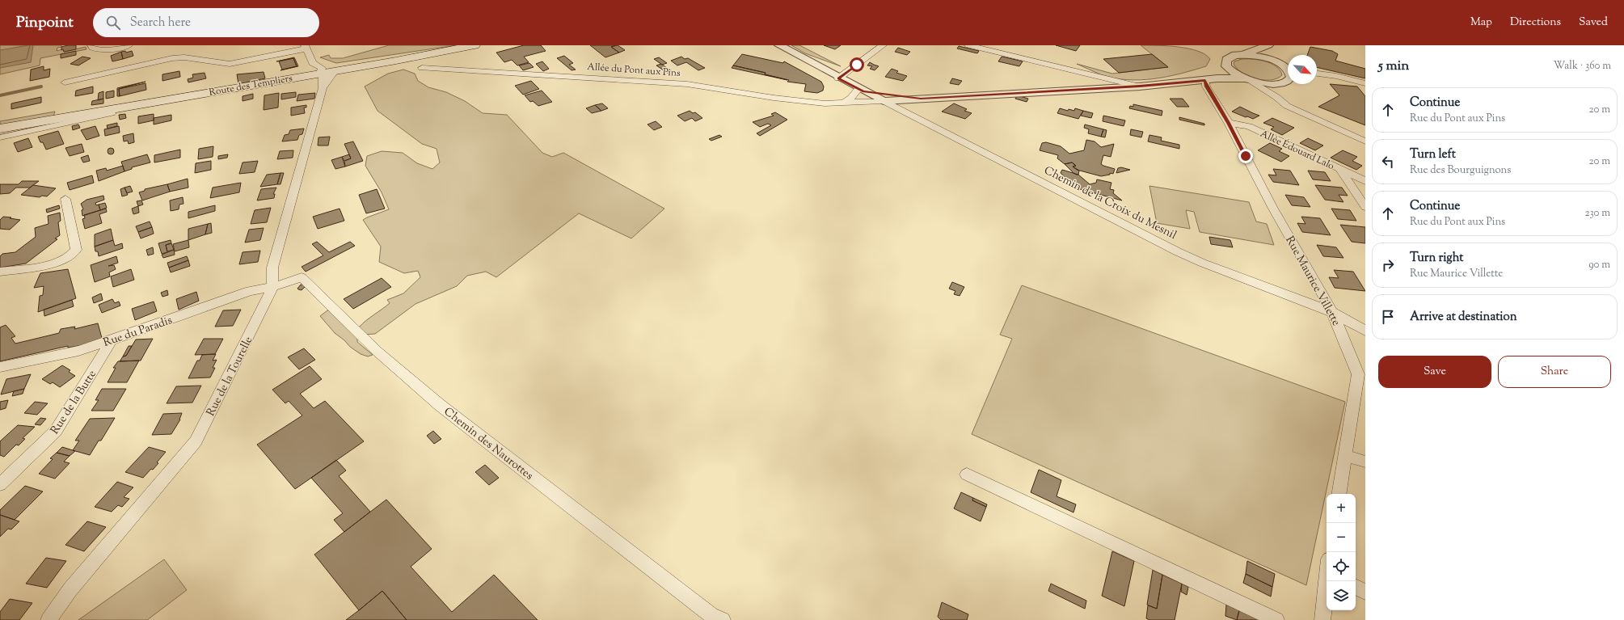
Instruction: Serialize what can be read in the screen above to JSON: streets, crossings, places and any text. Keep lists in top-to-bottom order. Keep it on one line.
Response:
{"streets":{"main road":["Route des Templiers"],"street":["Allée du Pont aux Pins","Allée Édouard Lalo","Chemin de la Croix du Mesnil","Rue Maurice Villette","Rue du Paradis","Rue de la Tourelle","Rue de la Butte","Chemin des Naurottes"]},"crossings":[["Allée du Pont aux Pins","Chemin de la Croix du Mesnil"],["Route des Templiers","Rue de la Tourelle"],["Allée Édouard Lalo","Rue Maurice Villette"],["Chemin de la Croix du Mesnil","Rue Maurice Villette"],["Rue du Paradis","Rue de la Tourelle"],["Rue du Paradis","Rue de la Butte"],["Rue du Paradis","Chemin des Naurottes"],["Rue de la Tourelle","Chemin des Naurottes"]],"north":"bottom right","page":{"header":"Pinpoint","search":"Search here","nav":["Map","Directions","Saved"],"heading":["5 min","Walk · 360 m"],"list":[["Continue","Rue du Pont aux Pins","20 m"],["Turn left","Rue des Bourguignons","20 m"],["Continue","Rue du Pont aux Pins","230 m"],["Turn right","Rue Maurice Villette","90 m"],"Arrive at destination"],"buttons":["Save","Share"],"map_buttons":["+","−"]}}
